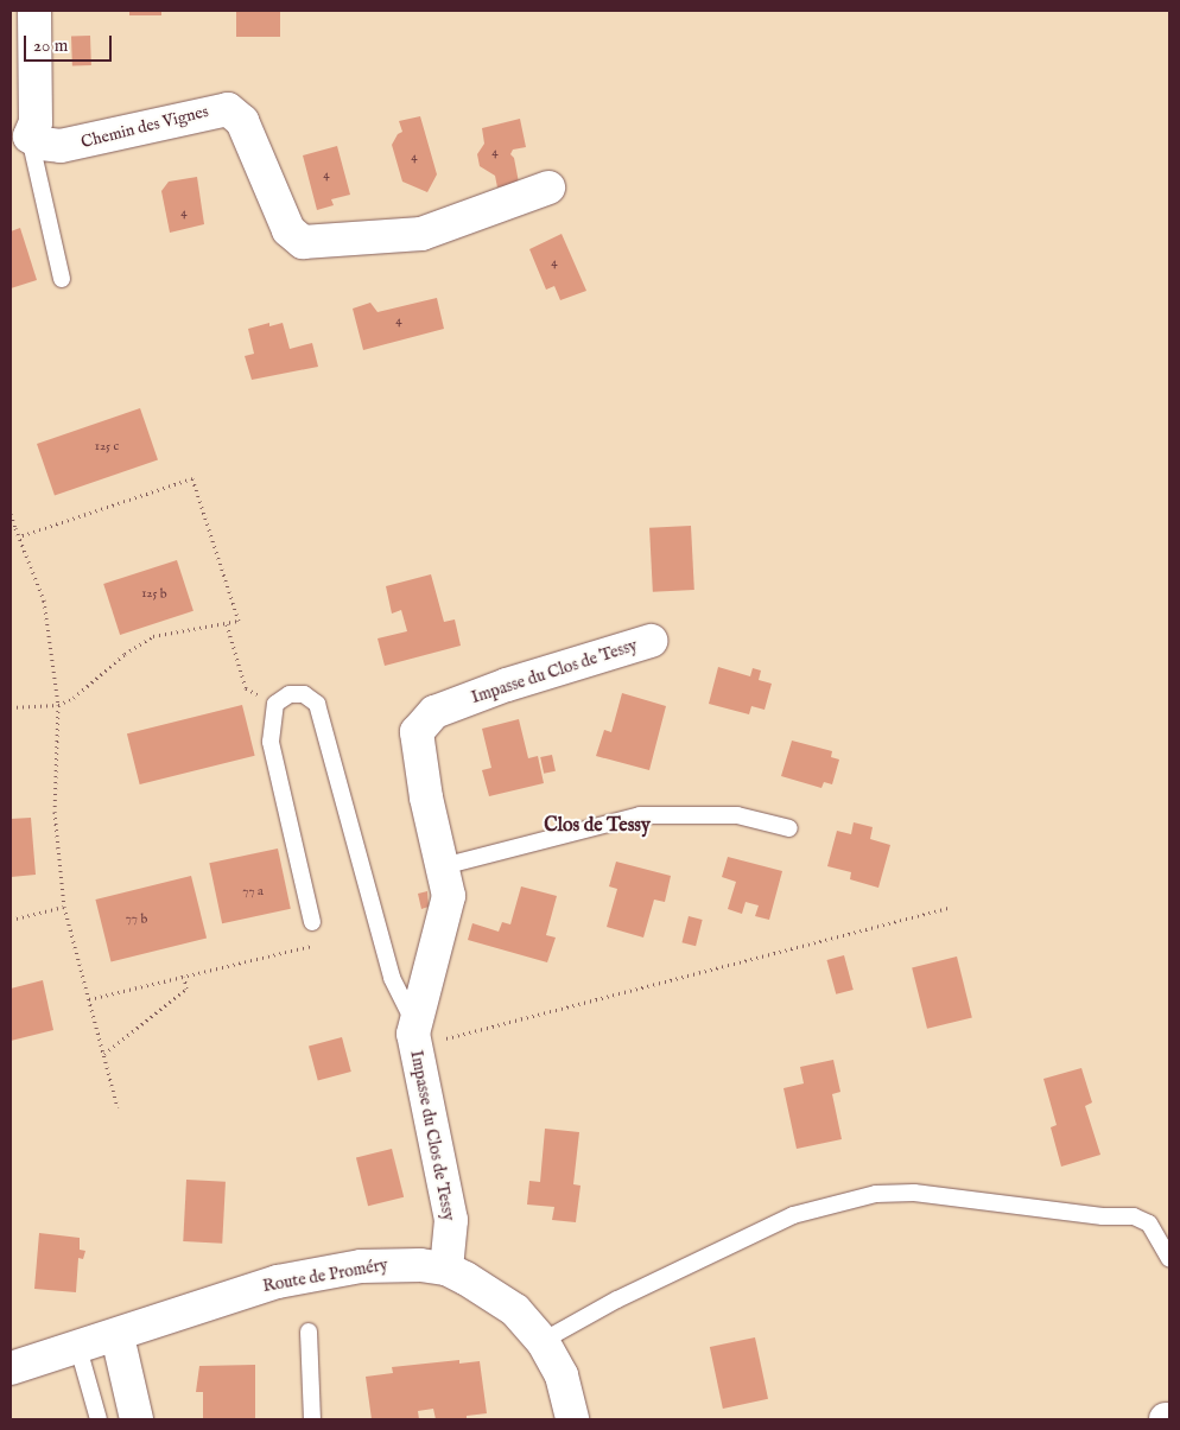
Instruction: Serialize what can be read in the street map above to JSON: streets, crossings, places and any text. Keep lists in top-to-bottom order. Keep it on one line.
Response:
{"streets":{"street":["Chemin des Vignes","Impasse du Clos de Tessy","Route de Proméry"]},"crossings":[["Impasse du Clos de Tessy","Route de Proméry"]],"districts":["Clos de Tessy"],"house_numbers":["4","4","4","4","4","4","125 c","125 b","77 a","77 b"],"scale_bar":"20 m"}
